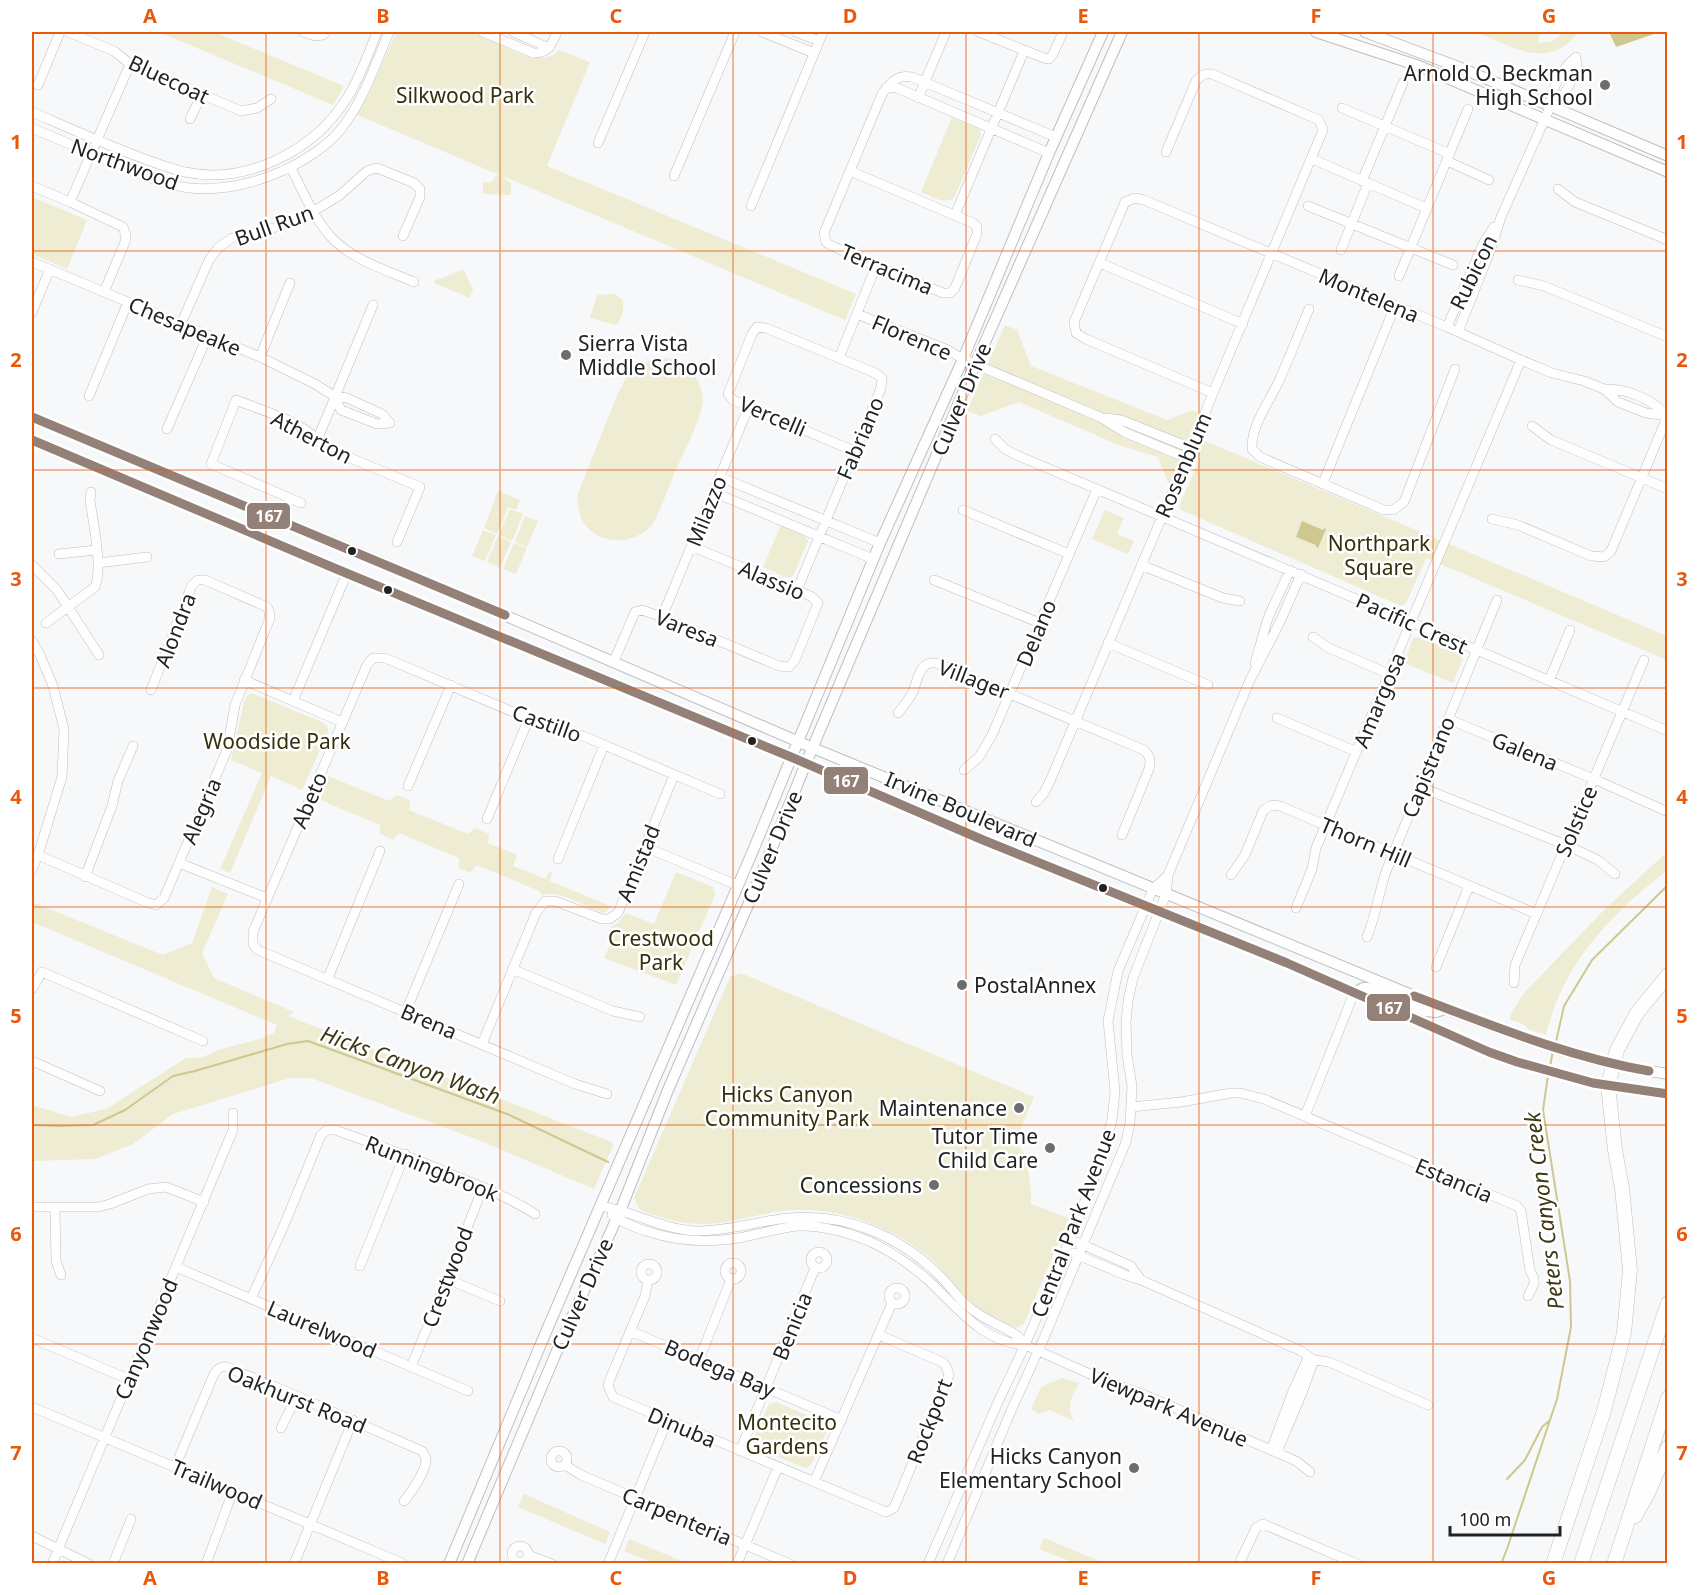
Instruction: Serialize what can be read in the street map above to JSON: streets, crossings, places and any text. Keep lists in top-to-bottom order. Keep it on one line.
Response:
{"streets":{"main road":["Culver Drive","Irvine Boulevard"],"street":["Bluecoat","Northwood","Bull Run","Terracima","Rubicon","Montelena","Chesapeake","Florence","Vercelli","Atherton","Fabriano","Rosenblum","Milazzo","Alassio","Pacific Crest","Varesa","Alondra","Delano","Villager","Amargosa","Castillo","Galena","Capistrano","Abeto","Alegria","Solstice","Thorn Hill","Amistad","Brena","Runningbrook","Estancia","Central Park Avenue","Crestwood","Benicia","Laurelwood","Canyonwood","Bodega Bay","Oakhurst Road","Viewpark Avenue","Rockport","Dinuba","Trailwood","Carpenteria"]},"crossings":[["Bull Run","Chesapeake"],["Rubicon","Montelena"],["Montelena","Rosenblum"],["Montelena","Amargosa"],["Florence","Culver Drive"],["Florence","Rosenblum"],["Culver Drive","Irvine Boulevard"],["Culver Drive","Viewpark Avenue"],["Vercelli","Fabriano"],["Vercelli","Milazzo"],["Fabriano","Alassio"],["Rosenblum","Pacific Crest"],["Rosenblum","Villager"],["Milazzo","Alassio"],["Milazzo","Varesa"],["Alassio","Varesa"],["Pacific Crest","Delano"],["Pacific Crest","Amargosa"],["Pacific Crest","Capistrano"],["Pacific Crest","Solstice"],["Pacific Crest","Central Park Avenue"],["Varesa","Irvine Boulevard"],["Alondra","Alegria"],["Delano","Villager"],["Amargosa","Thorn Hill"],["Castillo","Abeto"],["Castillo","Amistad"],["Galena","Capistrano"],["Galena","Solstice"],["Capistrano","Thorn Hill"],["Abeto","Brena"],["Irvine Boulevard","Central Park Avenue"],["Solstice","Thorn Hill"],["Runningbrook","Crestwood"],["Runningbrook","Laurelwood"],["Estancia","Central Park Avenue"],["Central Park Avenue","Viewpark Avenue"],["Crestwood","Laurelwood"],["Benicia","Bodega Bay"],["Benicia","Dinuba"],["Laurelwood","Canyonwood"],["Canyonwood","Trailwood"],["Bodega Bay","Dinuba"],["Oakhurst Road","Trailwood"],["Rockport","Dinuba"]],"water":["Hicks Canyon Wash","Peters Canyon Creek"],"parks":["Silkwood Park","Northpark Square","Woodside Park","Crestwood Park","Hicks Canyon Community Park","Montecito Gardens"],"places":["Arnold O. Beckman High School","Sierra Vista Middle School","PostalAnnex","Maintenance","Tutor Time Child Care","Concessions","Hicks Canyon Elementary School"],"lines":["transit line 167"],"scale_bar":"100 m","grid":{"columns":["A","B","C","D","E","F","G"],"rows":["1","2","3","4","5","6","7"]}}
